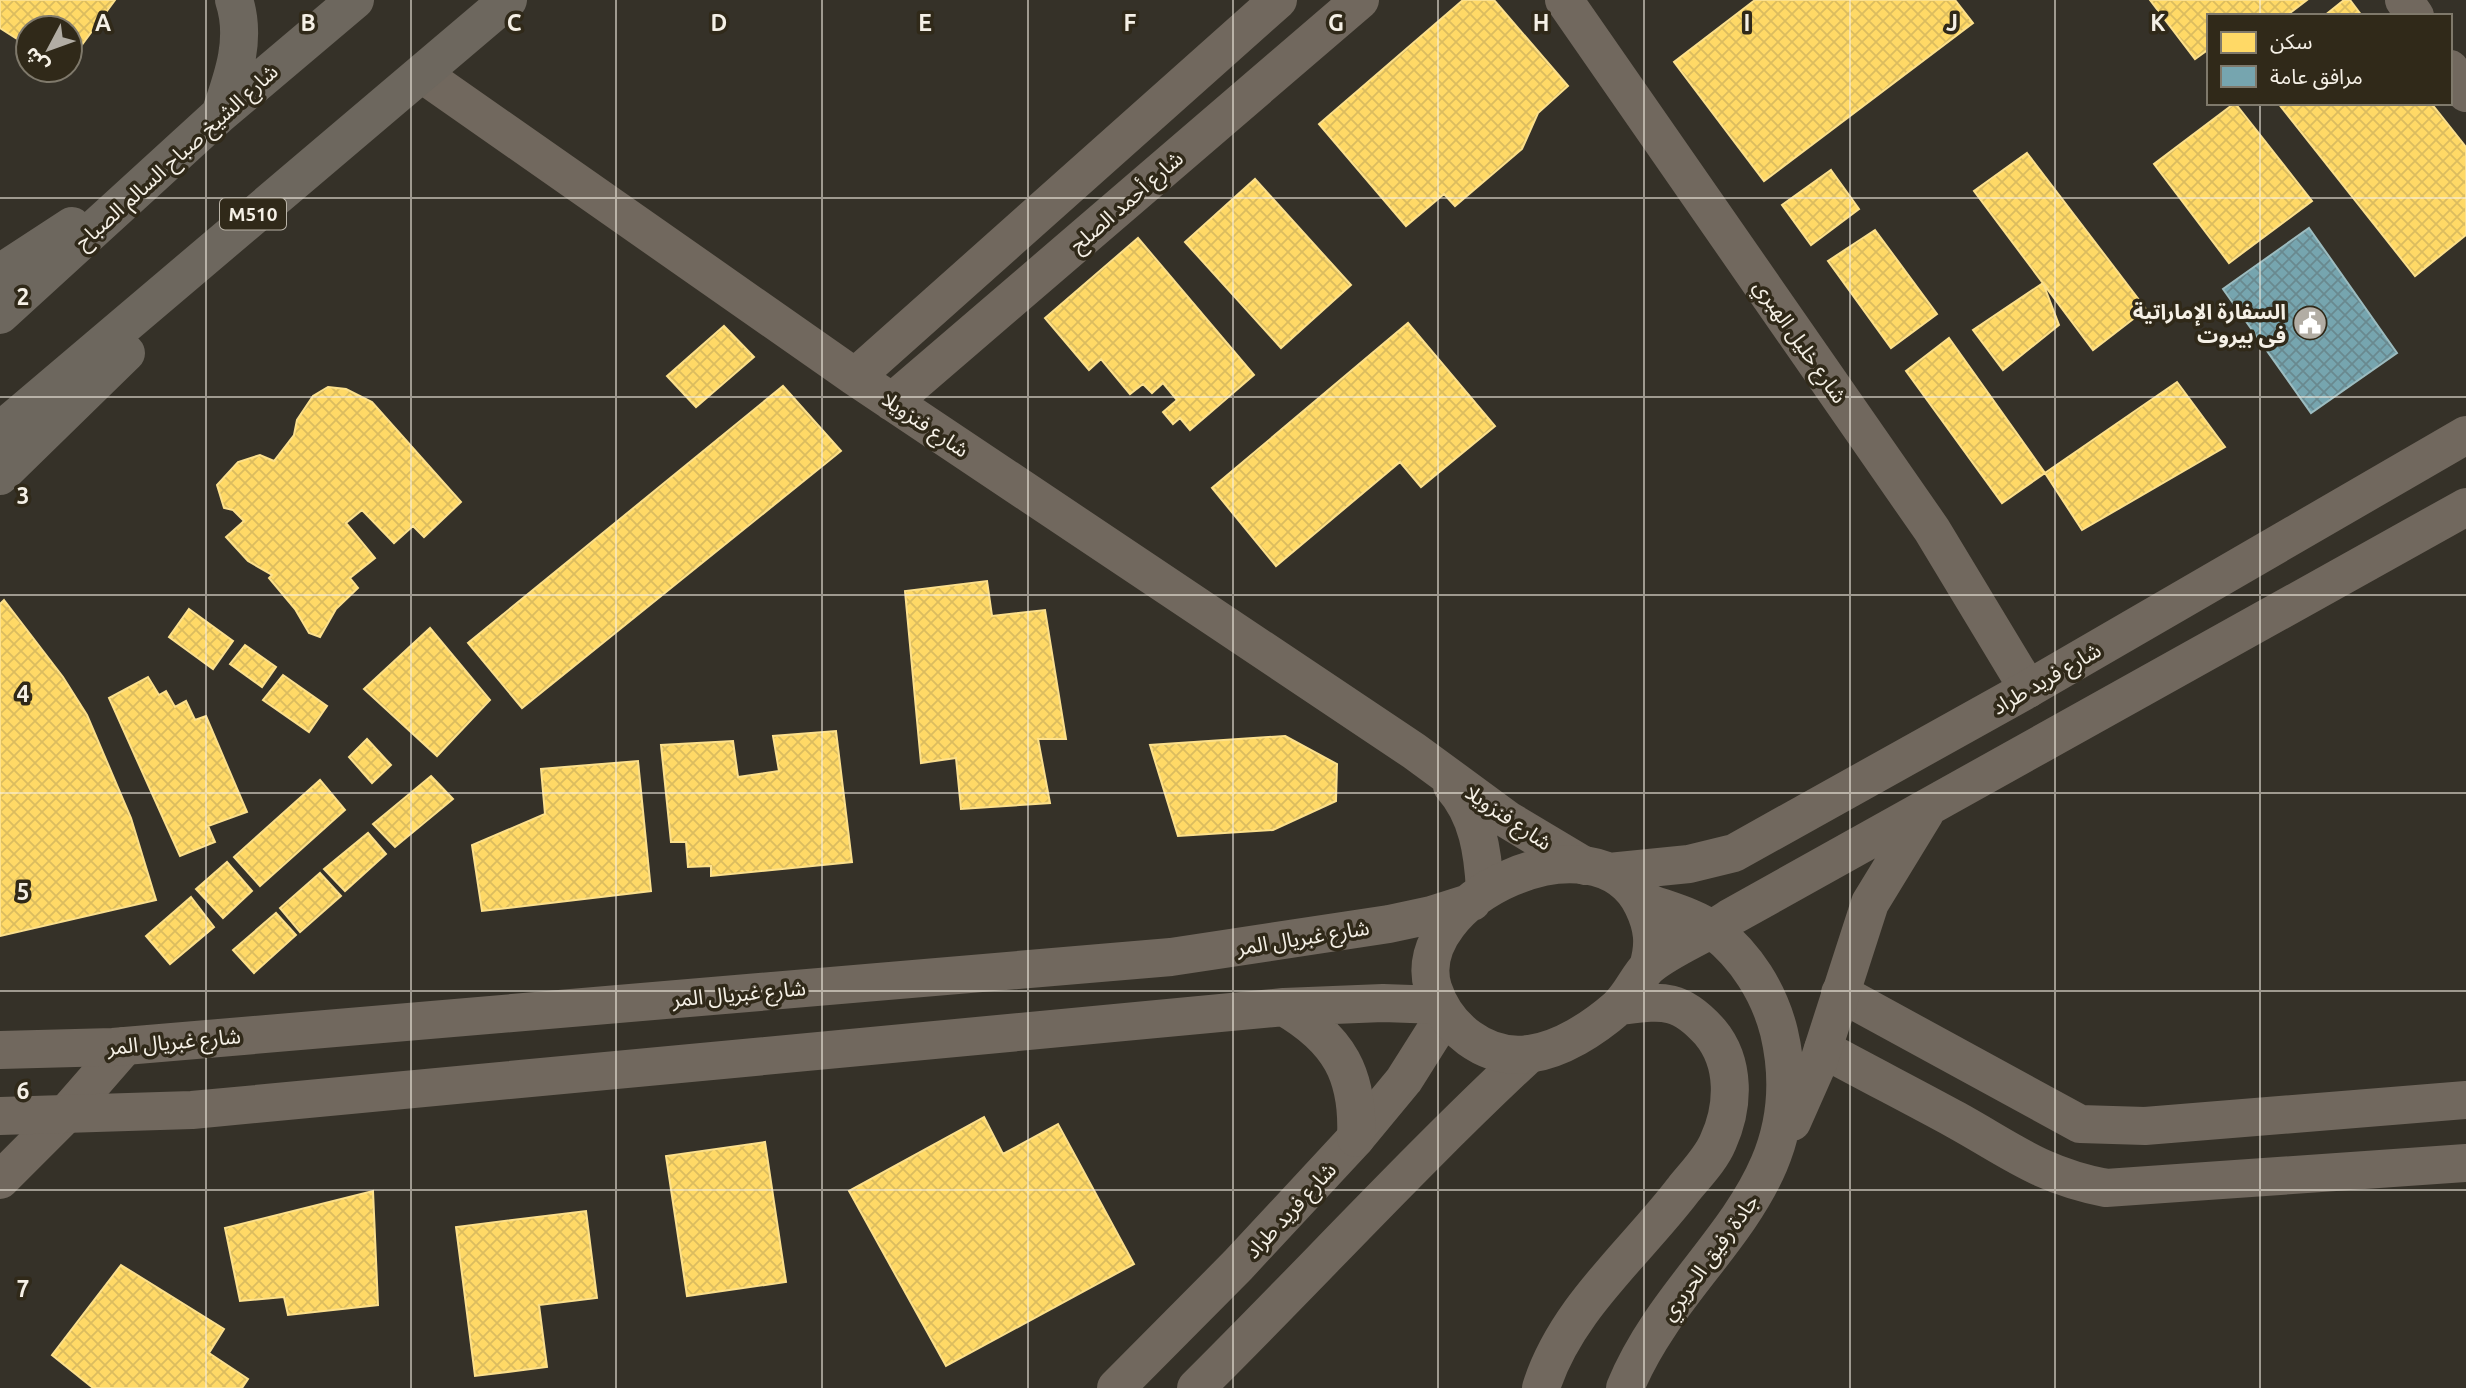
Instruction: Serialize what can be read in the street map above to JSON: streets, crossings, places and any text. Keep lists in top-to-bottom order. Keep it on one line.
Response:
{"streets":{"highway":["شارع الشيخ صباح السالم الصباح","M510"],"main road":["شارع أحمد الصلح","شارع خليل الهبري","شارع فنزويلا","شارع فريد طراد","شارع غبريال المر","جادة رفيق الحريري"]},"crossings":[["شارع أحمد الصلح","شارع فنزويلا"],["M510","شارع فنزويلا"],["شارع خليل الهبري","شارع فريد طراد"],["شارع فنزويلا","شارع فريد طراد"],["شارع فنزويلا","شارع غبريال المر"],["شارع فنزويلا","جادة رفيق الحريري"],["شارع فريد طراد","شارع غبريال المر"],["شارع فريد طراد","جادة رفيق الحريري"],["شارع غبريال المر","جادة رفيق الحريري"]],"places":{"public building":["السفارة الإماراتية فى بيروت"]},"legend":["سكن","مرافق عامة"],"north":"bottom left","grid":{"columns":["A","B","C","D","E","F","G","H","I","J","K"],"rows":["2","3","4","5","6","7"]}}
